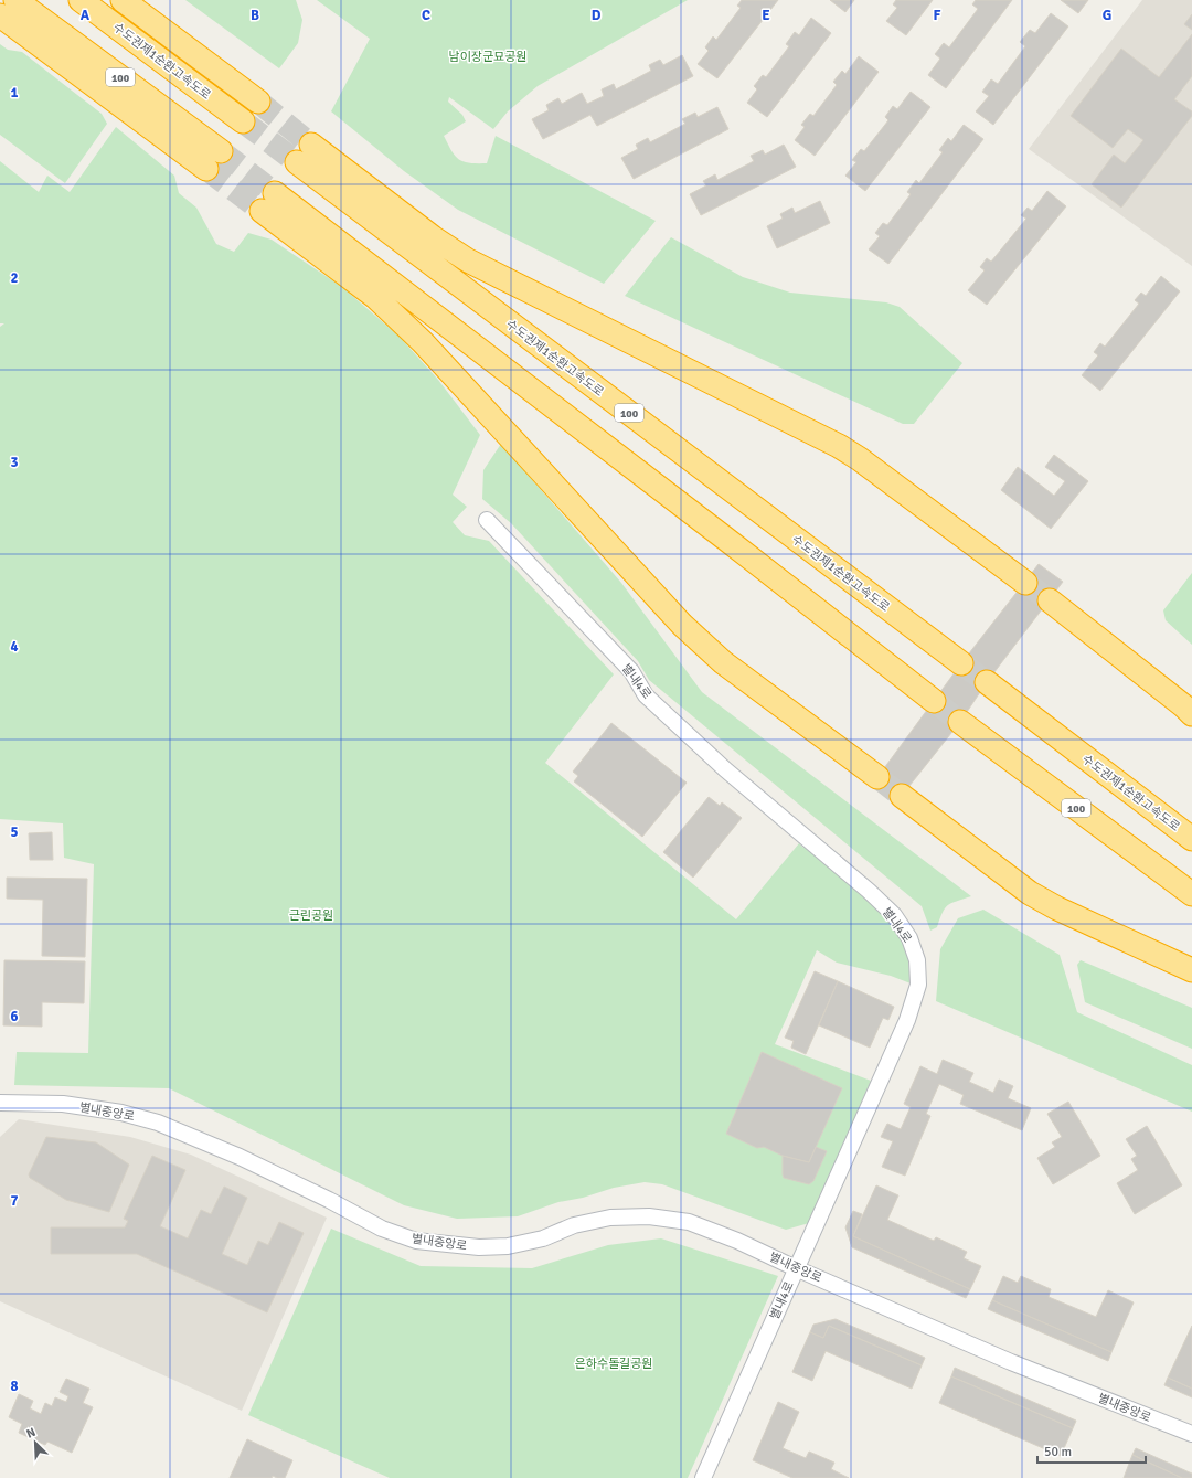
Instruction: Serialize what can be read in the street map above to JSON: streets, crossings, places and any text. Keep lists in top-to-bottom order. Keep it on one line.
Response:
{"streets":{"highway":["수도권제1순환고속도로","100"],"street":["별내4로","별내중앙로"]},"crossings":[["별내4로","별내중앙로"]],"parks":["남이장군묘공원","근린공원","은하수돌길공원"],"scale_bar":"50 m","north":"top left","grid":{"columns":["A","B","C","D","E","F","G"],"rows":["1","2","3","4","5","6","7","8"]}}
